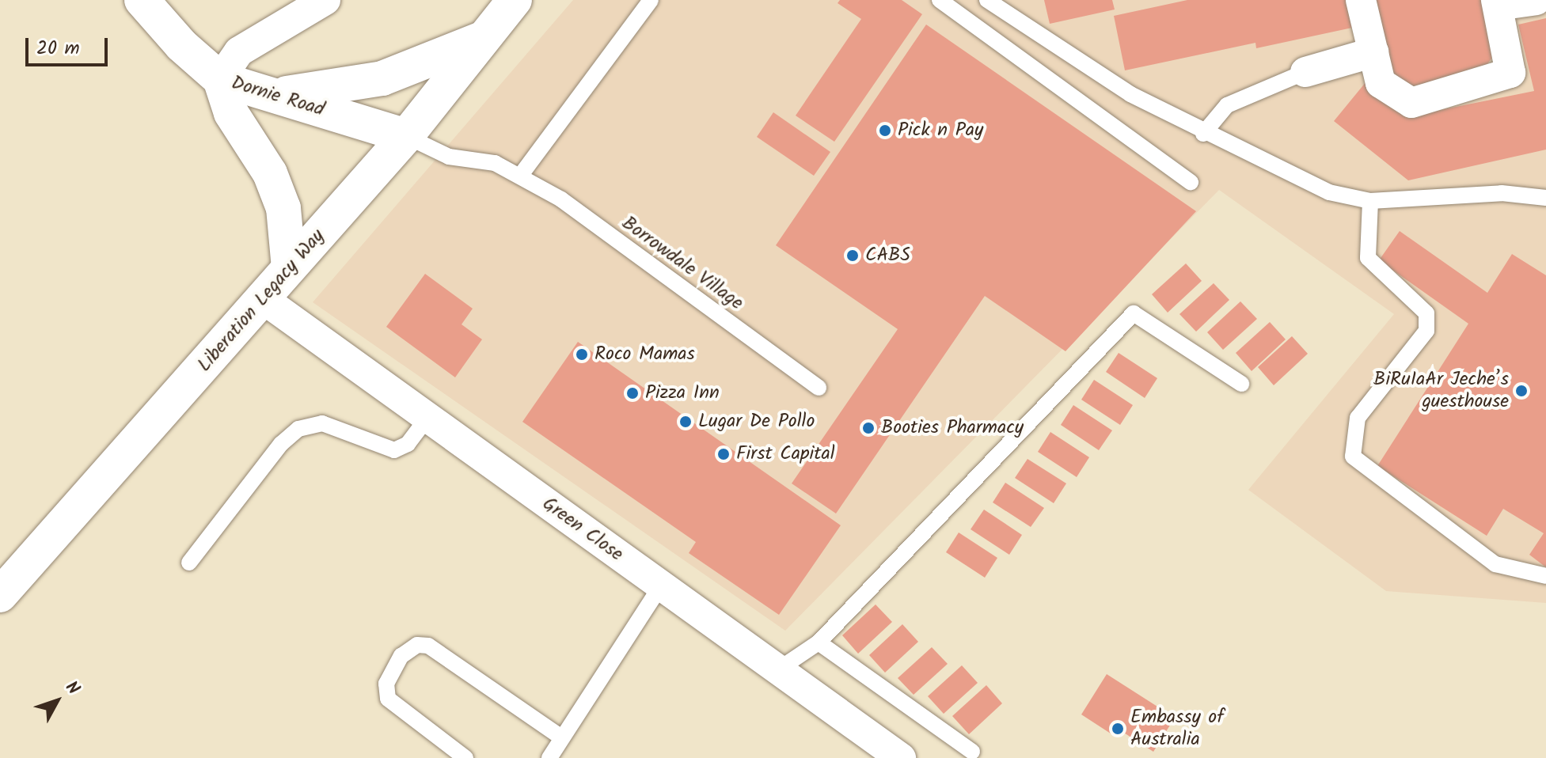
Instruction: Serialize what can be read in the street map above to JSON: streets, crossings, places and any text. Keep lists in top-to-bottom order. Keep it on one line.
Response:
{"streets":{"main road":["Dornie Road","Liberation Legacy Way"],"street":["Green Close"],"lane":["Borrowdale Village"]},"crossings":[["Dornie Road","Borrowdale Village"],["Dornie Road","Liberation Legacy Way"],["Borrowdale Village","Liberation Legacy Way"],["Liberation Legacy Way","Green Close"]],"places":["Pick n Pay","CABS","Roco Mamas","BiRuIaAr Jeche’s guesthouse","Pizza Inn","Lugar De Pollo","Booties Pharmacy","First Capital","Embassy of Australia"],"scale_bar":"20 m","north":"top right"}
